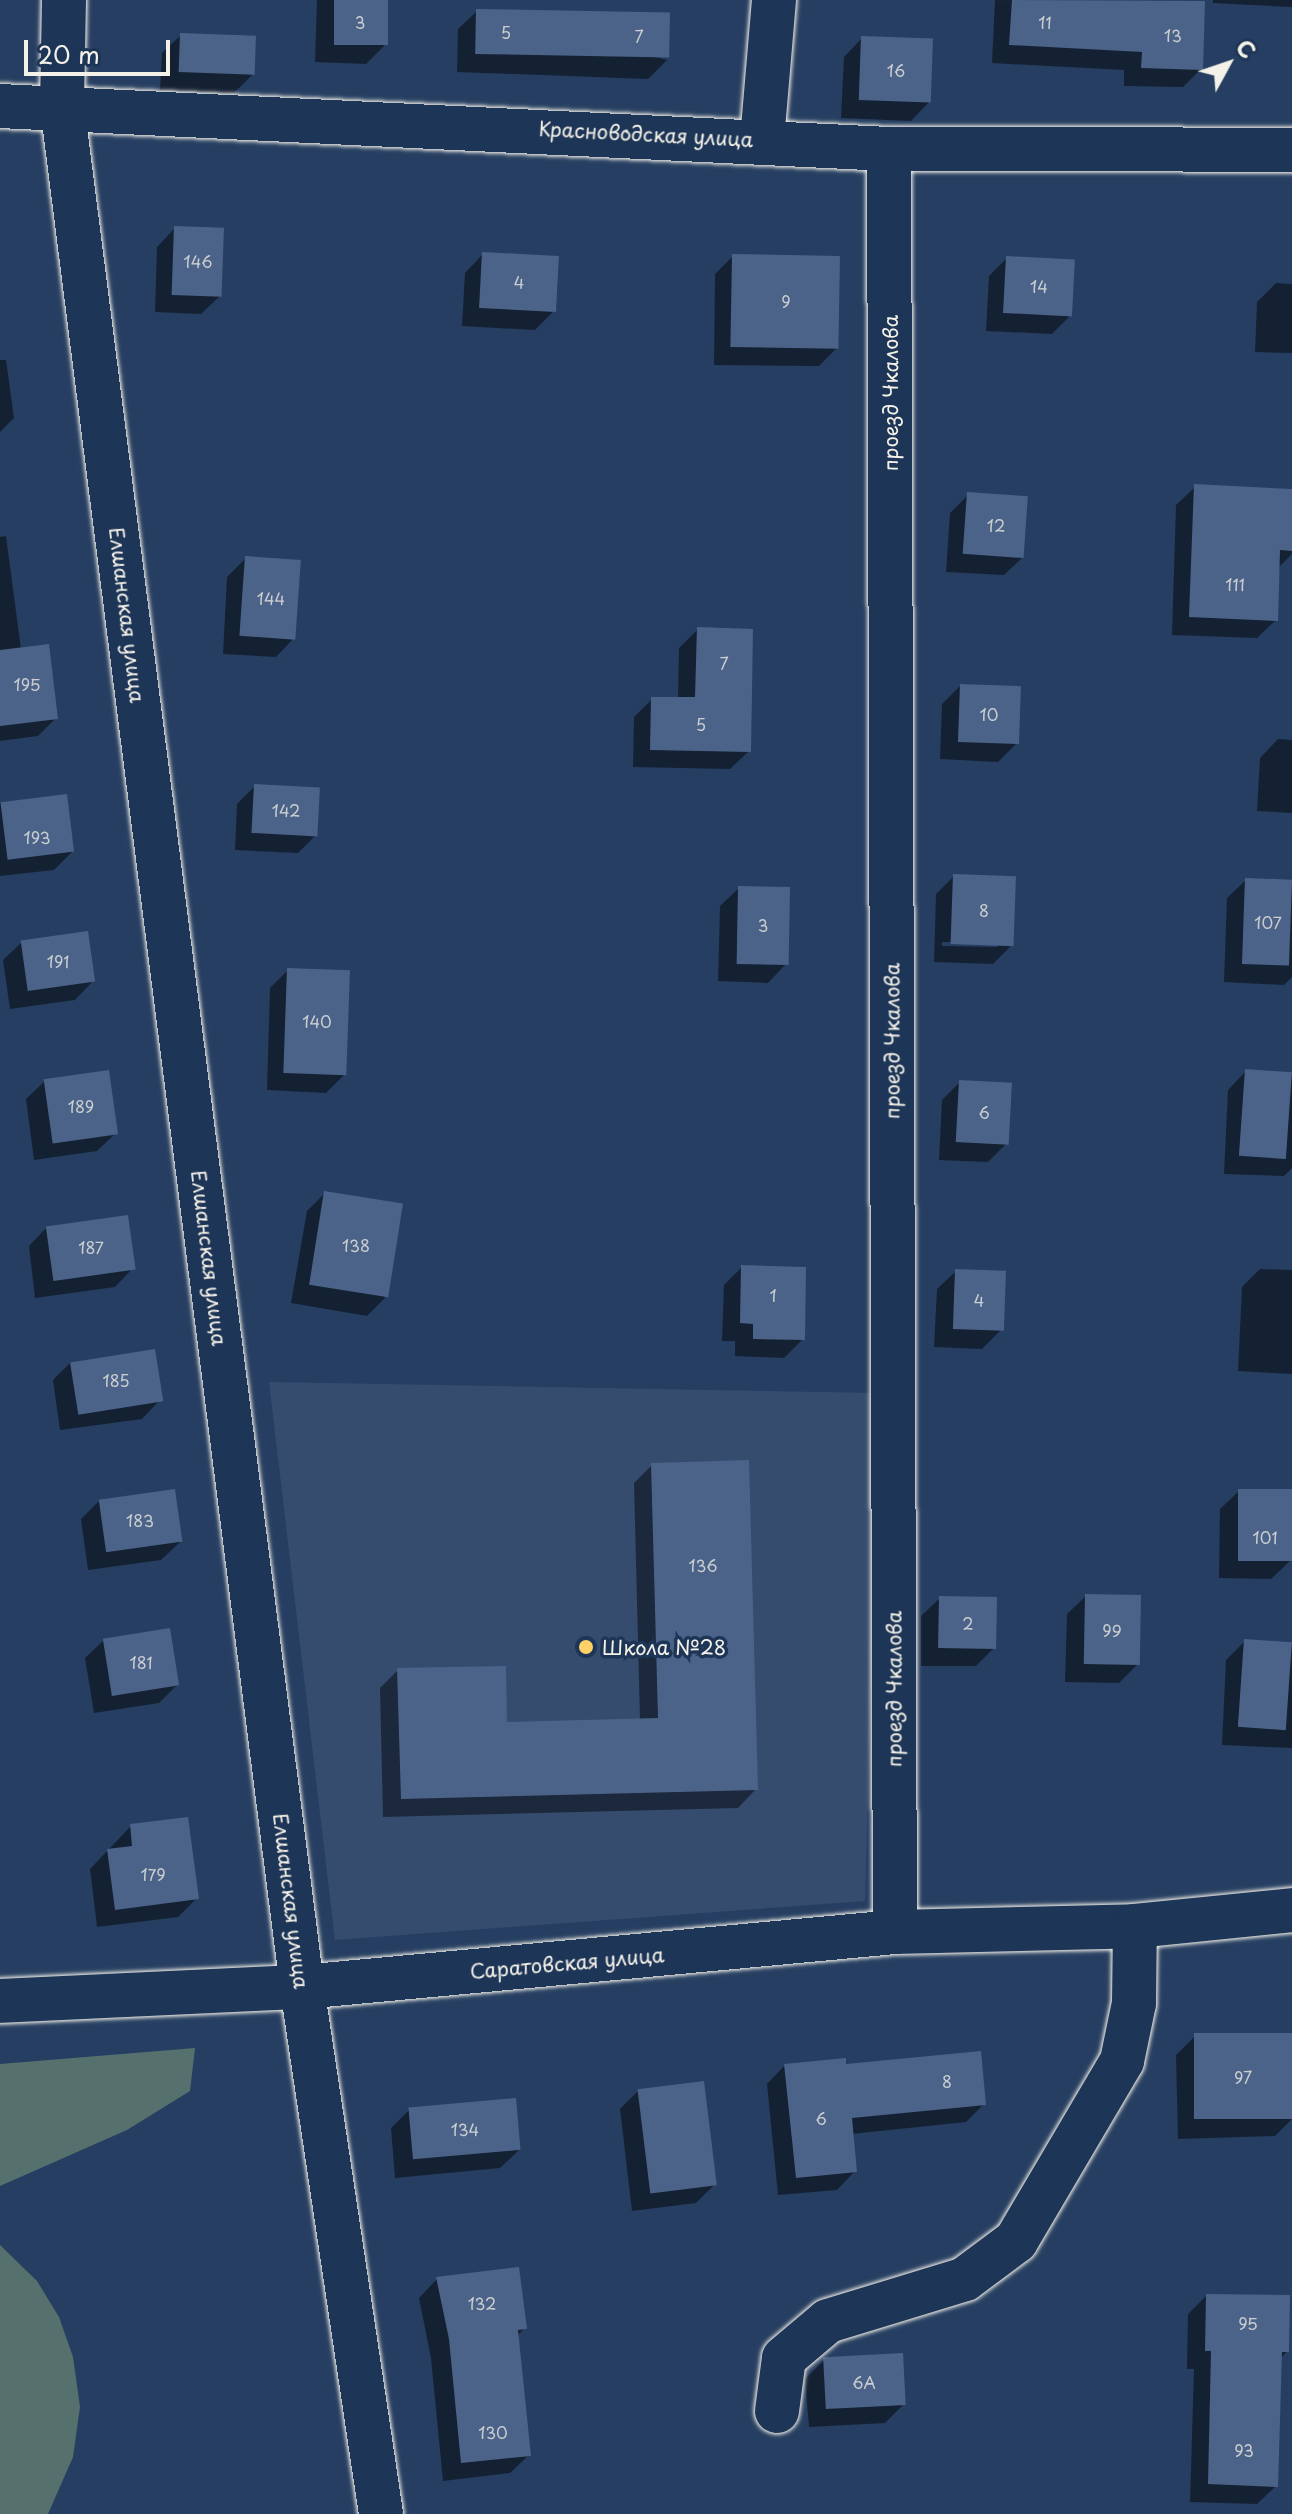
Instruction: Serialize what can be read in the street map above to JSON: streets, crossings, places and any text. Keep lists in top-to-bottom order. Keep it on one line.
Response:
{"streets":{"street":["Красноводская улица","проезд Чкалова","Елшанская улица","Саратовская улица"]},"crossings":[["Красноводская улица","проезд Чкалова"],["Красноводская улица","Елшанская улица"],["проезд Чкалова","Саратовская улица"],["Елшанская улица","Саратовская улица"]],"places":["Школа №28"],"house_numbers":["3","11","5","13","7","16","146","4","14","9","12","111","144","7","195","10","5","142","193","8","107","3","191","140","189","6","138","187","1","4","185","183","101","136","2","99","181","179","97","8","6","134","132","95","6А","130","93"],"scale_bar":"20 m","north":"top right"}
